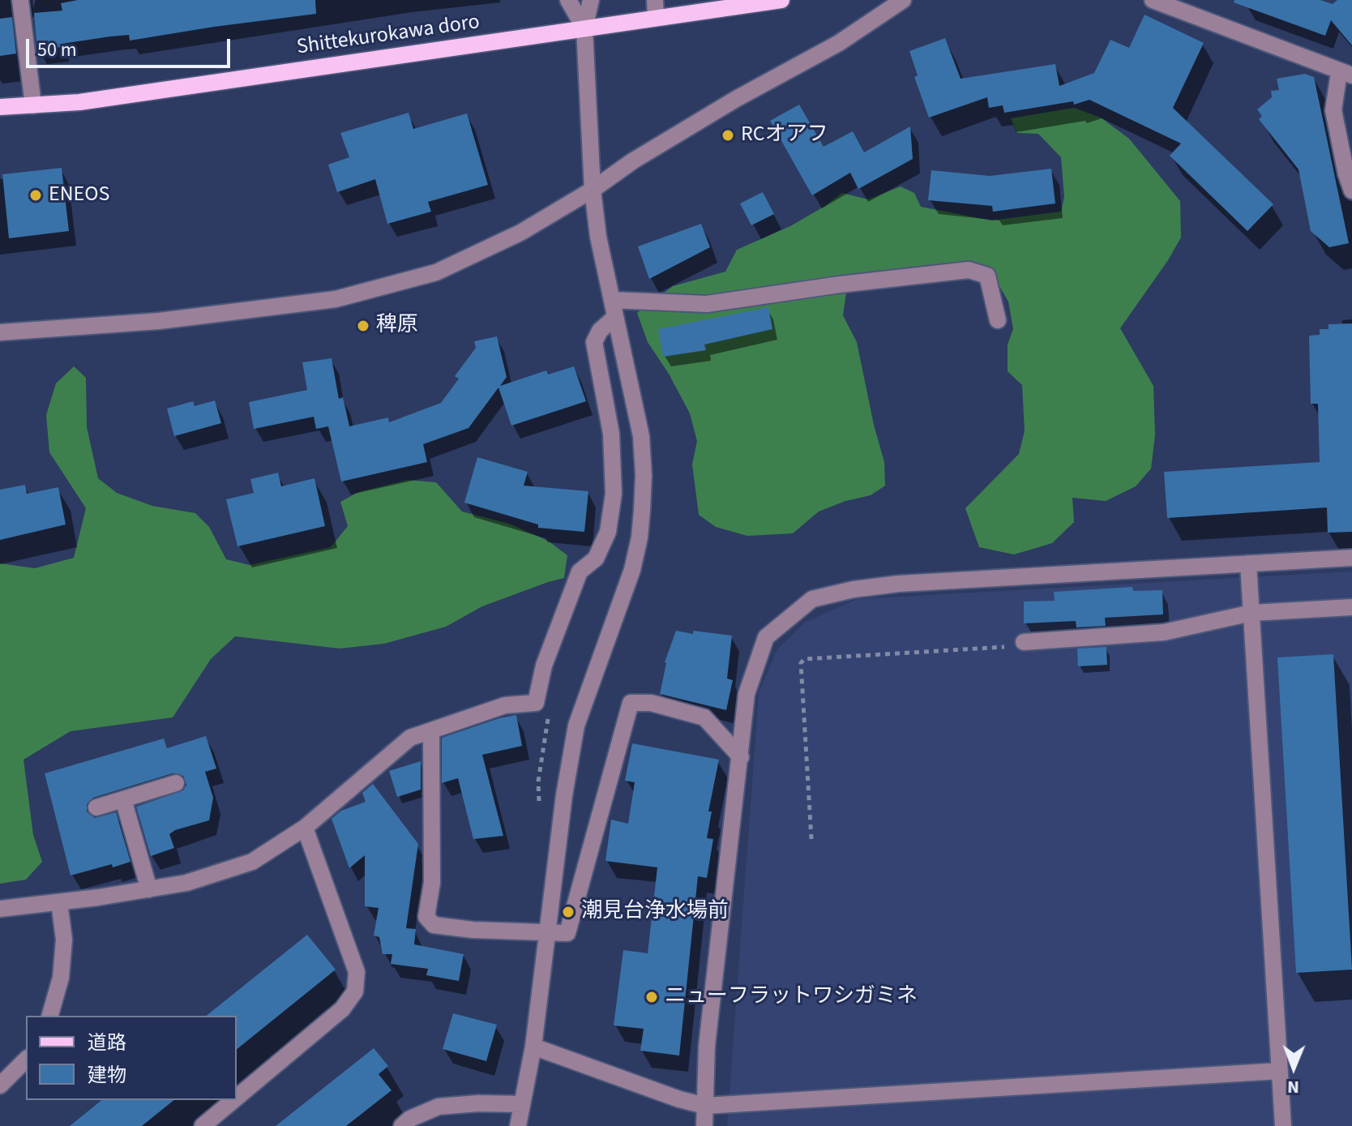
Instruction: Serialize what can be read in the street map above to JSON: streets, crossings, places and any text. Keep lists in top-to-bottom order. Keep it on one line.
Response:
{"streets":{"main road":["Shittekurokawa doro"]},"places":["RCオアフ","ENEOS","稗原","潮見台浄水場前","ニューフラットワシガミネ"],"legend":["道路","建物"],"scale_bar":"50 m","north":"bottom"}
